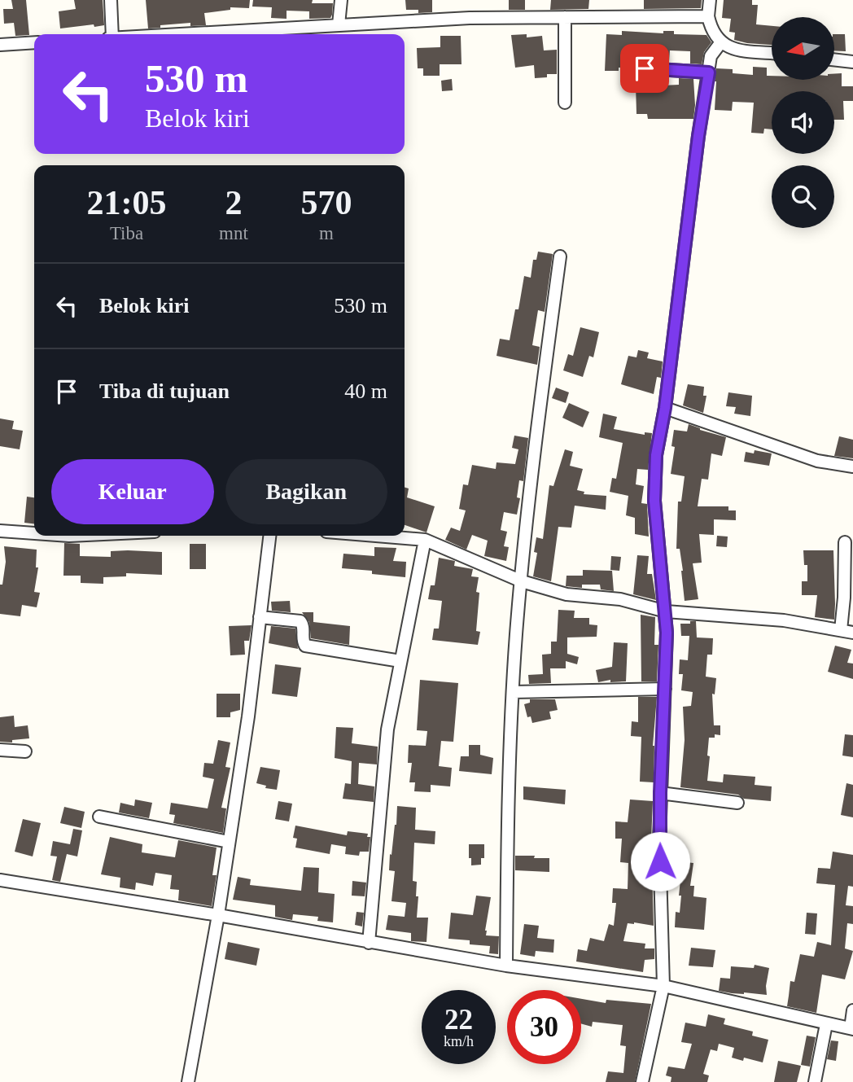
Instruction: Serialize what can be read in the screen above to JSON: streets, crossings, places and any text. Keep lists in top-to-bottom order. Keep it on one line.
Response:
{"north":"left","page":{"turn":["530 m","Belok kiri"],"eta":["21:05","Tiba","2","mnt","570","m"],"list":[{"name":"Belok kiri","value":"530 m"},{"name":"Tiba di tujuan","value":"40 m"}],"buttons":["Keluar","Bagikan"],"speed":"22 km/h","limit":"30"}}
